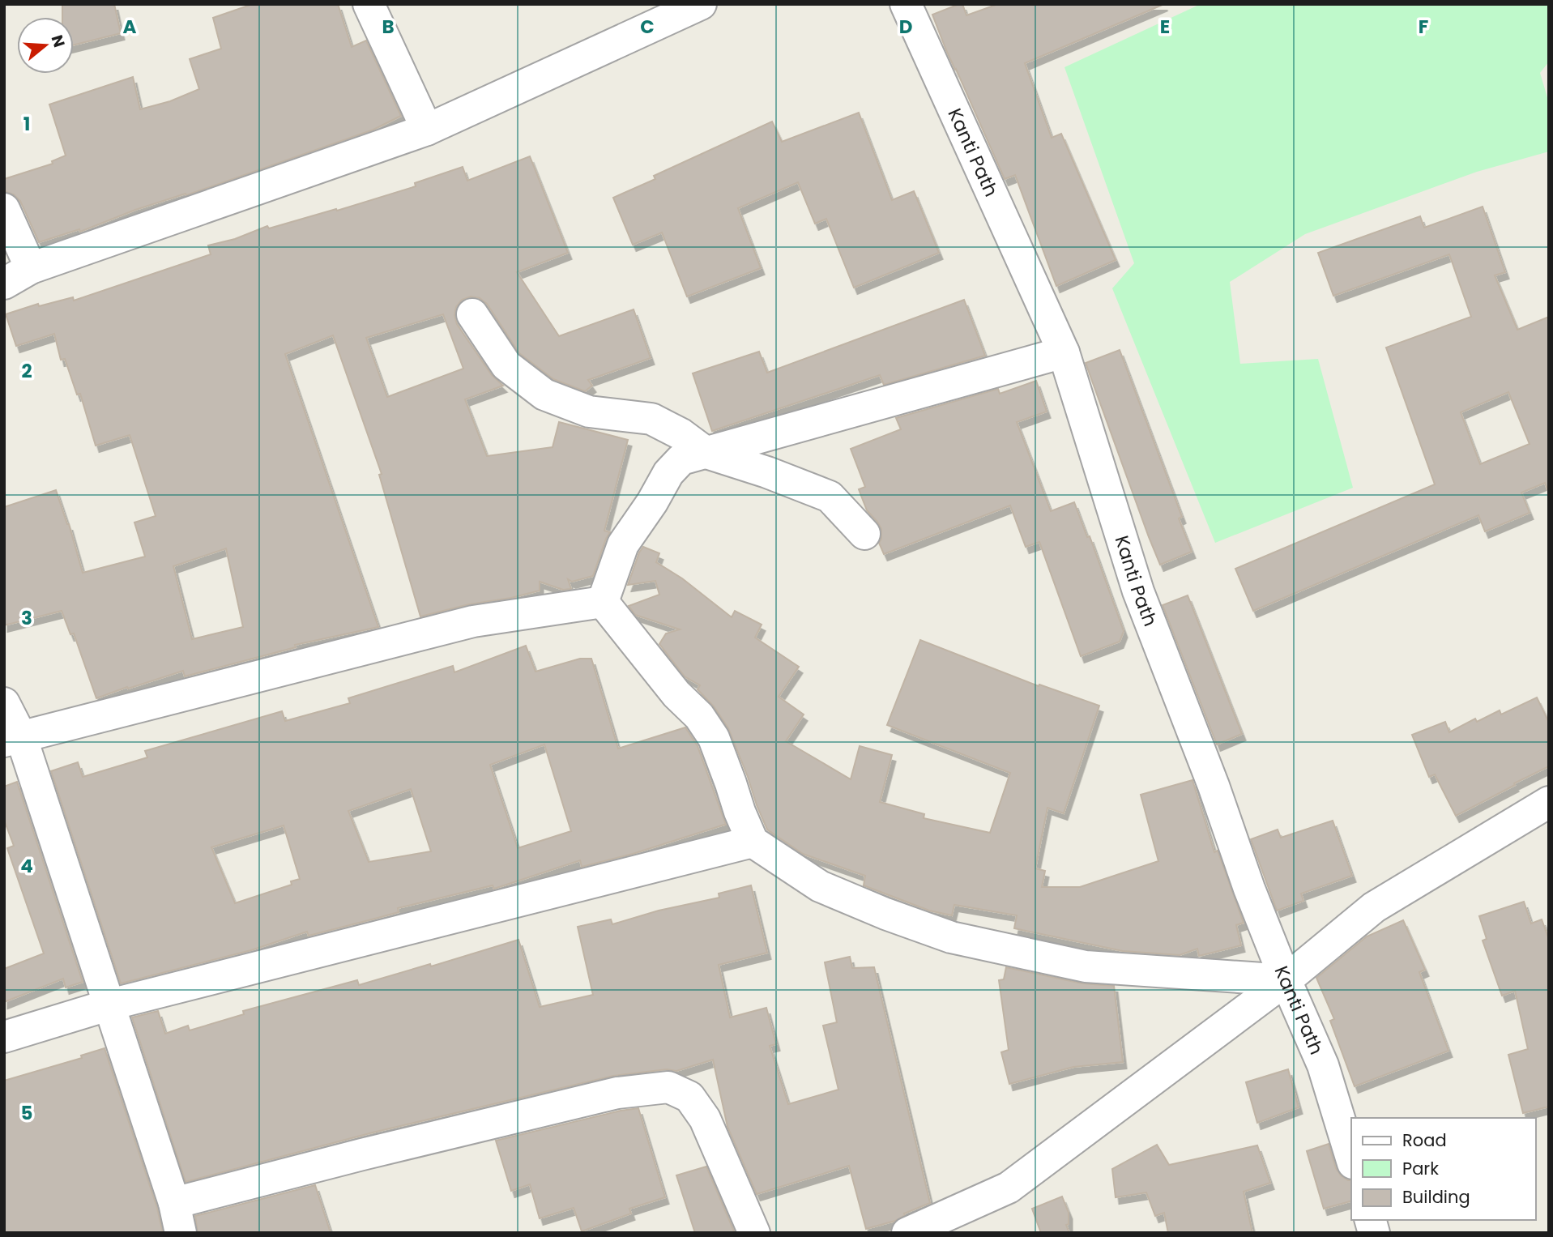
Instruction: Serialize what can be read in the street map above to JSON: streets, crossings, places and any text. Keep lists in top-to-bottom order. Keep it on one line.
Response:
{"streets":{"street":["Kanti Path"]},"legend":["Road","Park","Building"],"north":"right","grid":{"columns":["A","B","C","D","E","F"],"rows":["1","2","3","4","5"]}}
